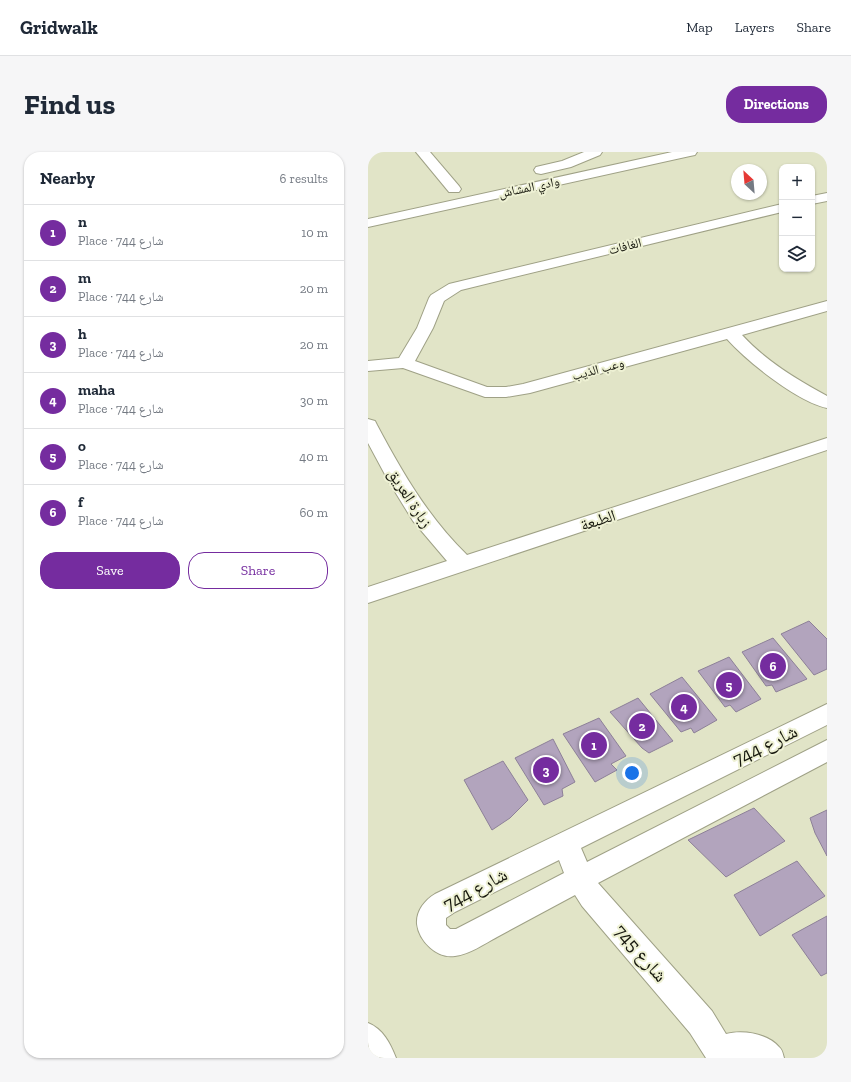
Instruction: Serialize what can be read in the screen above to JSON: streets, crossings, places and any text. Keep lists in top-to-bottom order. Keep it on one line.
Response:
{"streets":{"street":["وادي المشاش","الغافات","وعب الذيب","زبارة العريق","الطبعة","شارع 744","شارع 745"]},"crossings":[["الغافات","وعب الذيب"],["زبارة العريق","الطبعة"],["شارع 744","شارع 745"]],"north":"top left","page":{"header":"Gridwalk","nav":["Map","Layers","Share"],"buttons":["Directions",["Save","Share"]],"title":"Find us","heading":["Nearby","6 results"],"map_buttons":["+","−"],"list":[{"mark":"1","name":"n","note":"Place · شارع 744","value":"10 m"},{"mark":"2","name":"m","note":"Place · شارع 744","value":"20 m"},{"mark":"3","name":"h","note":"Place · شارع 744","value":"20 m"},{"mark":"4","name":"maha","note":"Place · شارع 744","value":"30 m"},{"mark":"5","name":"o","note":"Place · شارع 744","value":"40 m"},{"mark":"6","name":"f","note":"Place · شارع 744","value":"60 m"}],"pins":["6","5","4","2","1","3"]}}
